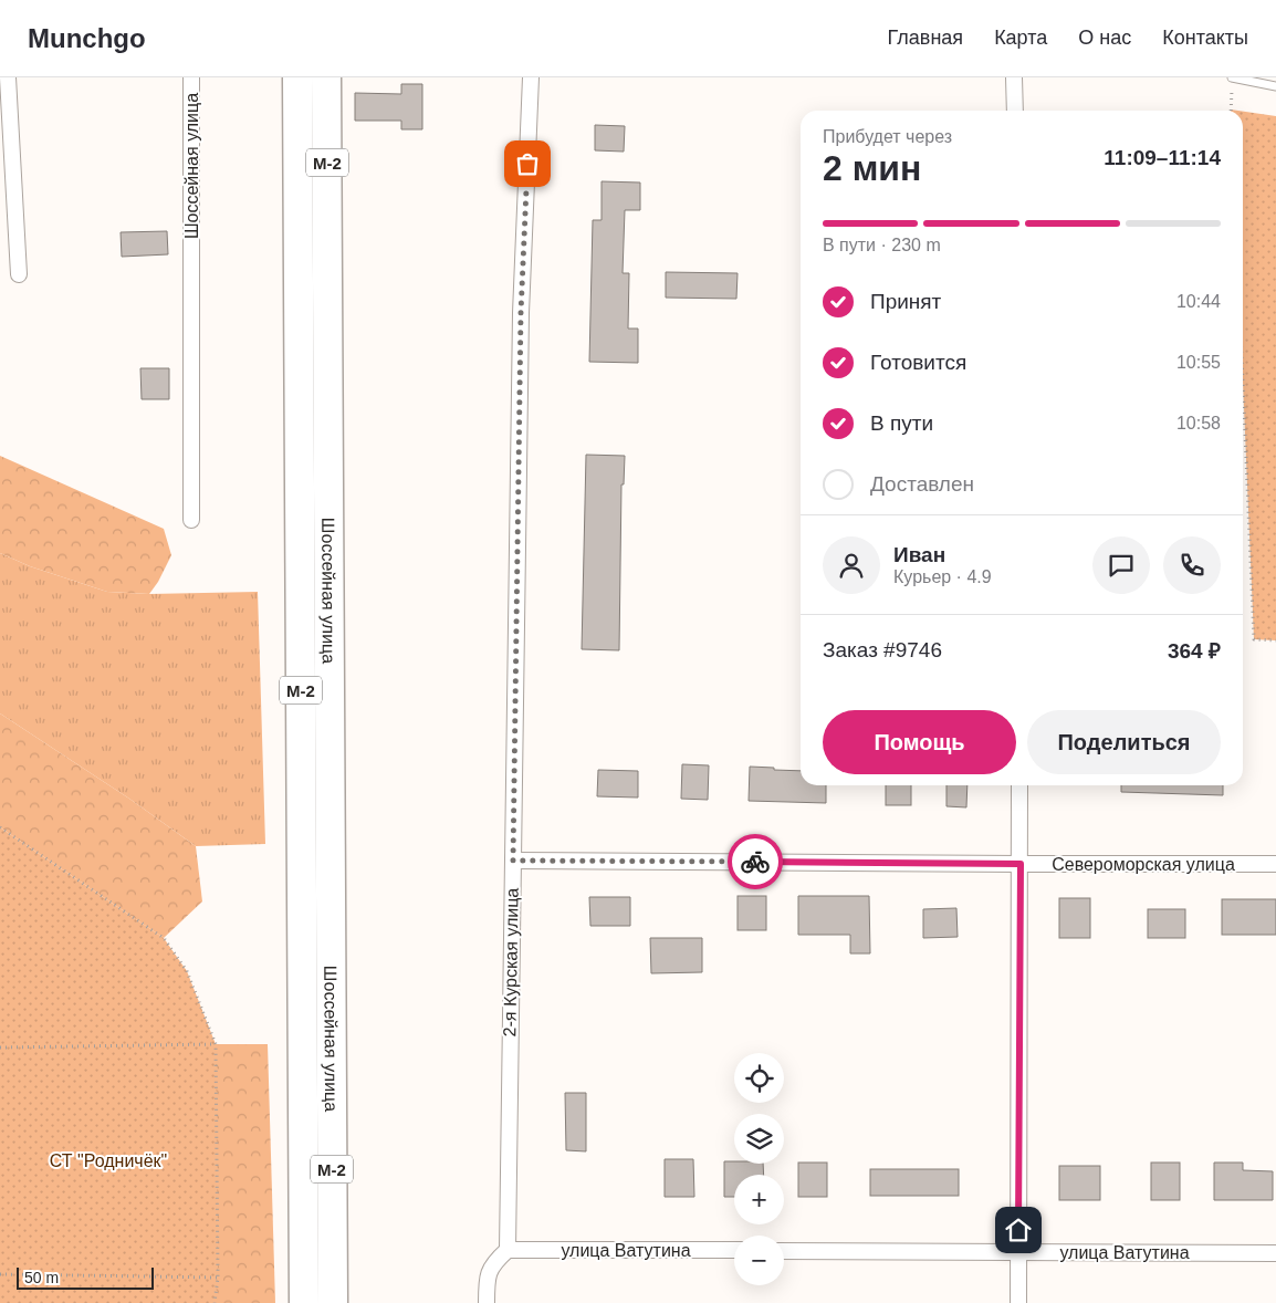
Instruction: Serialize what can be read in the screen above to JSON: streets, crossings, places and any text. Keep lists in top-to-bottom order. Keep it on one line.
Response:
{"streets":{"highway":["М-2","Шоссейная улица"],"street":["Североморская улица","2-я Курская улица","улица Ватутина"]},"crossings":[["Североморская улица","2-я Курская улица"],["2-я Курская улица","улица Ватутина"]],"parks":["СТ \"Родничёк\""],"scale_bar":"50 m","page":{"header":"Munchgo","nav":["Главная","Карта","О нас","Контакты"],"heading":["2 мин","Прибудет через","11:09–11:14"],"panel":["Иван","Курьер · 4.9","Заказ #9746","364 ₽"],"bar":"В пути · 230 m","list":[["Принят","10:44"],["Готовится","10:55"],["В пути","10:58"],"Доставлен"],"buttons":["Помощь","Поделиться"],"map_buttons":["+","−"],"scale":"50 m"}}
